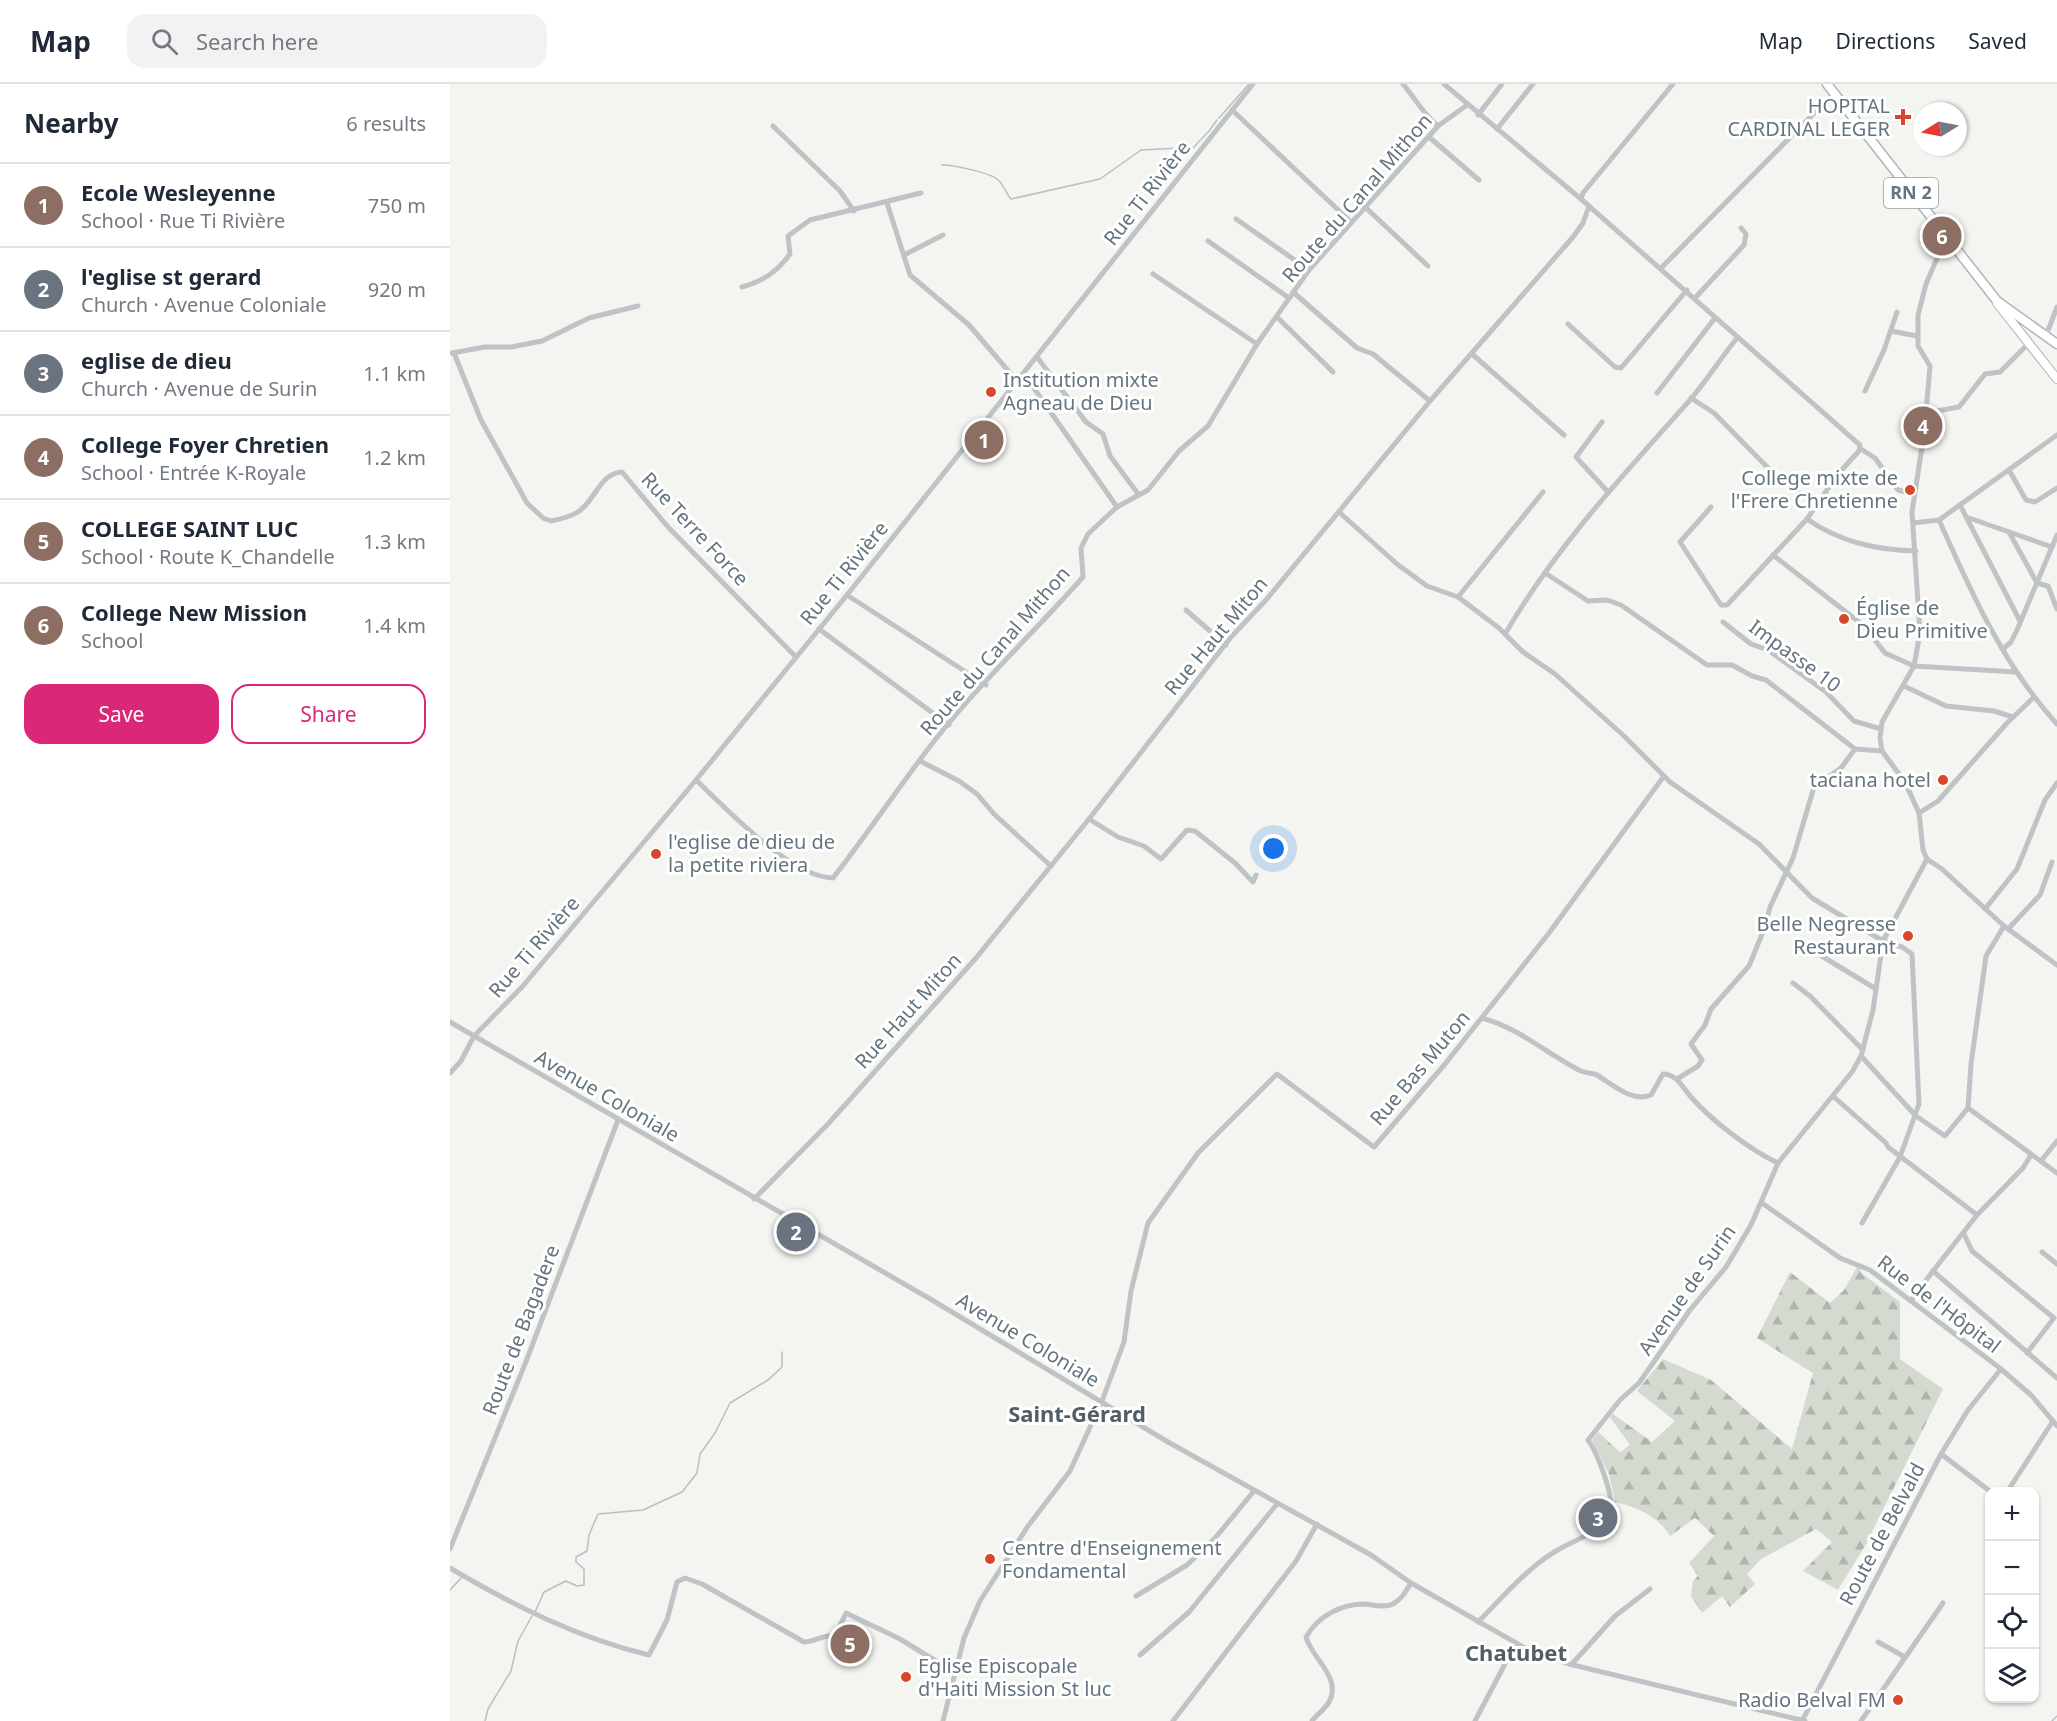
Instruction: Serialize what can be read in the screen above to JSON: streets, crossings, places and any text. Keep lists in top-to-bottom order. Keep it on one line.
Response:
{"streets":{"main road":["RN 2"],"street":["Rue Ti Rivière","Route du Canal Mithon","Rue Terre Force","Rue Haut Miton","Impasse 10","Rue Bas Muton","Avenue Coloniale","Avenue de Surin","Rue de l'Hôpital","Route de Bagadere","Route de Belvald"]},"crossings":[["Rue Ti Rivière","Route du Canal Mithon"],["Rue Ti Rivière","Rue Terre Force"],["Rue Ti Rivière","Avenue Coloniale"],["Rue Haut Miton","Avenue Coloniale"],["Rue Bas Muton","Avenue Coloniale"],["Avenue Coloniale","Avenue de Surin"],["Avenue Coloniale","Route de Bagadere"],["Avenue Coloniale","Route de Belvald"],["Avenue de Surin","Rue de l'Hôpital"],["Rue de l'Hôpital","Route de Belvald"]],"districts":["Saint-Gérard","Chatubet"],"places":{"health":["HOPITAL CARDINAL LEGER"],"other":["Institution mixte Agneau de Dieu","College mixte de l'Frere Chretienne","Église de Dieu Primitive","taciana hotel","l'eglise de dieu de la petite riviera","Belle Negresse Restaurant","Centre d'Enseignement Fondamental","Eglise Episcopale d'Haiti Mission St luc","Radio Belval FM"]},"north":"left","page":{"header":"Map","search":"Search here","nav":["Map","Directions","Saved"],"heading":["Nearby","6 results"],"list":[{"mark":"1","name":"Ecole Wesleyenne","note":"School · Rue Ti Rivière","value":"750 m"},{"mark":"2","name":"l'eglise st gerard","note":"Church · Avenue Coloniale","value":"920 m"},{"mark":"3","name":"eglise de dieu","note":"Church · Avenue de Surin","value":"1.1 km"},{"mark":"4","name":"College Foyer Chretien","note":"School · Entrée K-Royale","value":"1.2 km"},{"mark":"5","name":"COLLEGE SAINT LUC","note":"School · Route K_Chandelle","value":"1.3 km"},{"mark":"6","name":"College New Mission","note":"School","value":"1.4 km"}],"pins":["6","4","1","2","3","5"],"buttons":["Save","Share"],"map_buttons":["+","−"]}}
